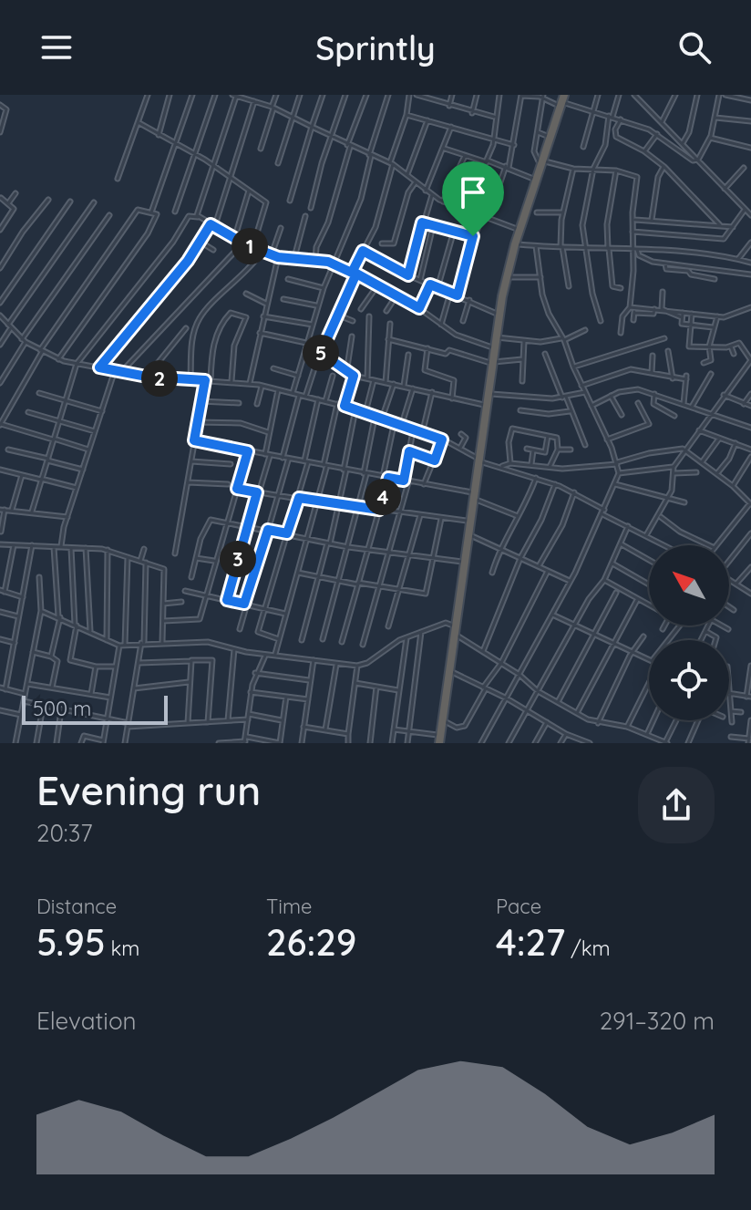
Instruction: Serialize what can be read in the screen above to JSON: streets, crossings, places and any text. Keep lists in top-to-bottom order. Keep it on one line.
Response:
{"scale_bar":"500 m","north":"top left","page":{"header":"Sprintly","pins":["1","5","2","4","3"],"scale":"500 m","heading":["Evening run","20:37"],"stats":[["Distance","5.95 km"],["Time","26:29"],["Pace","4:27 /km"]],"chart":["Elevation","291–320 m"]}}
